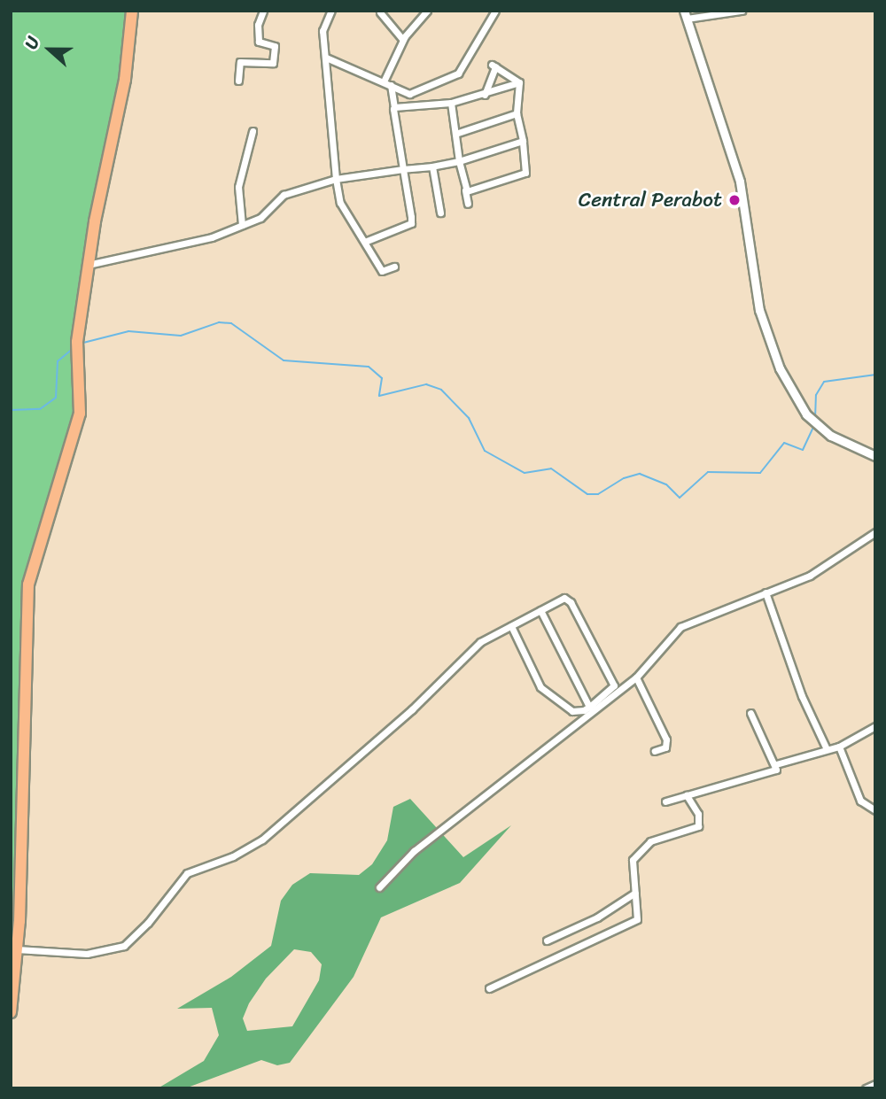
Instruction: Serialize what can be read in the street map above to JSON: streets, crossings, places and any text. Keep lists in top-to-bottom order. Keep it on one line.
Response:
{"places":["Central Perabot"],"north":"left"}
